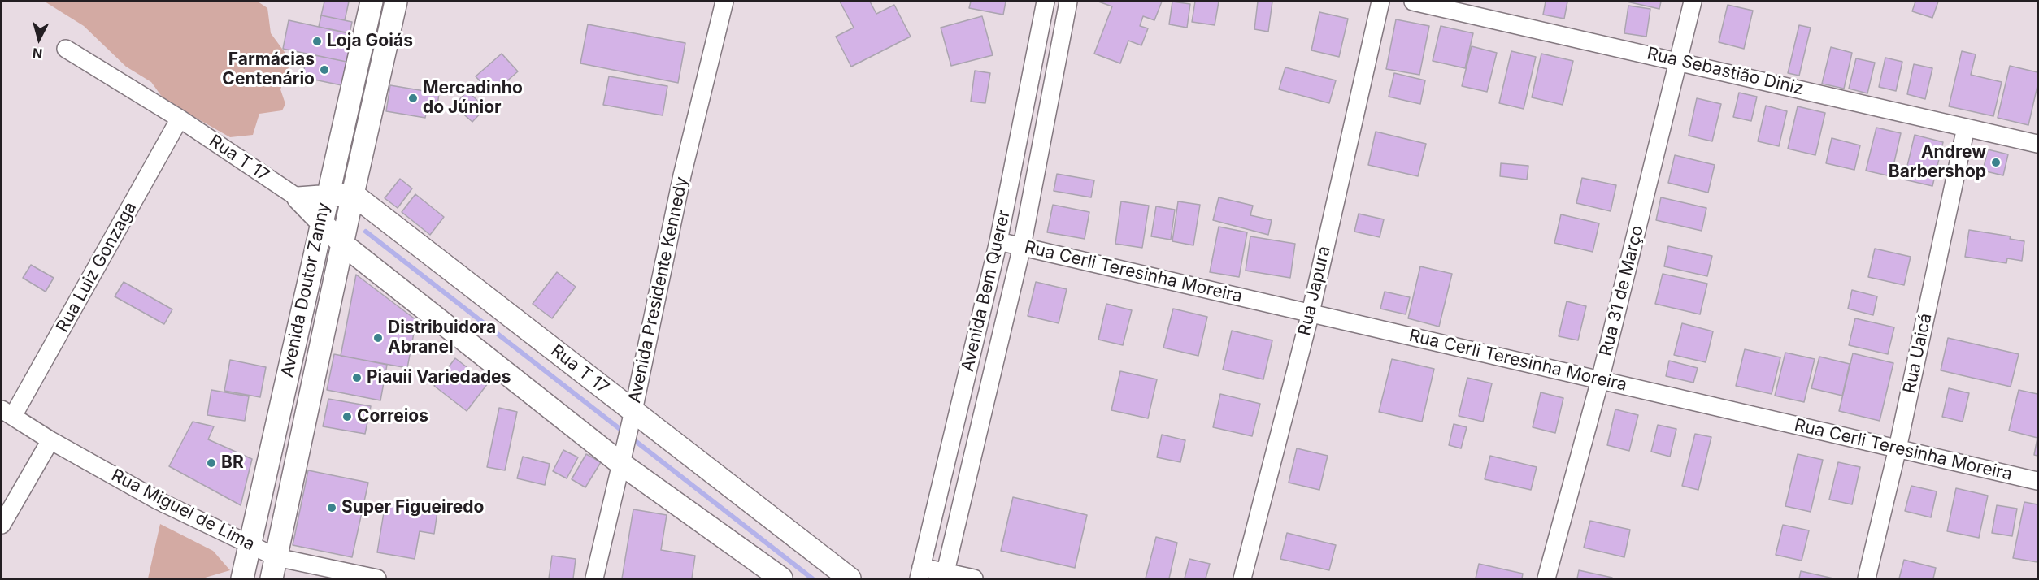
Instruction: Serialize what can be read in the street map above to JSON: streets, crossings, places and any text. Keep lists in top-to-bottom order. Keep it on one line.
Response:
{"streets":{"street":["Rua Sebastião Diniz","Rua T 17","Rua Luiz Gonzaga","Rua Cerli Teresinha Moreira","Avenida Doutor Zanny","Avenida Presidente Kennedy","Avenida Bem Querer","Rua Japura","Rua 31 de Março","Rua Uaicá","Rua Miguel de Lima"]},"crossings":[["Rua Sebastião Diniz","Rua 31 de Março"],["Rua Sebastião Diniz","Rua Uaicá"],["Rua T 17","Rua Luiz Gonzaga"],["Rua T 17","Avenida Doutor Zanny"],["Rua T 17","Avenida Presidente Kennedy"],["Rua Luiz Gonzaga","Rua Miguel de Lima"],["Rua Cerli Teresinha Moreira","Avenida Bem Querer"],["Rua Cerli Teresinha Moreira","Rua Japura"],["Rua Cerli Teresinha Moreira","Rua 31 de Março"],["Rua Cerli Teresinha Moreira","Rua Uaicá"],["Avenida Doutor Zanny","Rua Miguel de Lima"]],"places":["Loja Goiás","Farmácias Centenário","Mercadinho do Júnior","Andrew Barbershop","Distribuidora Abranel","Piauii Variedades","Correios","BR","Super Figueiredo"],"north":"bottom"}
